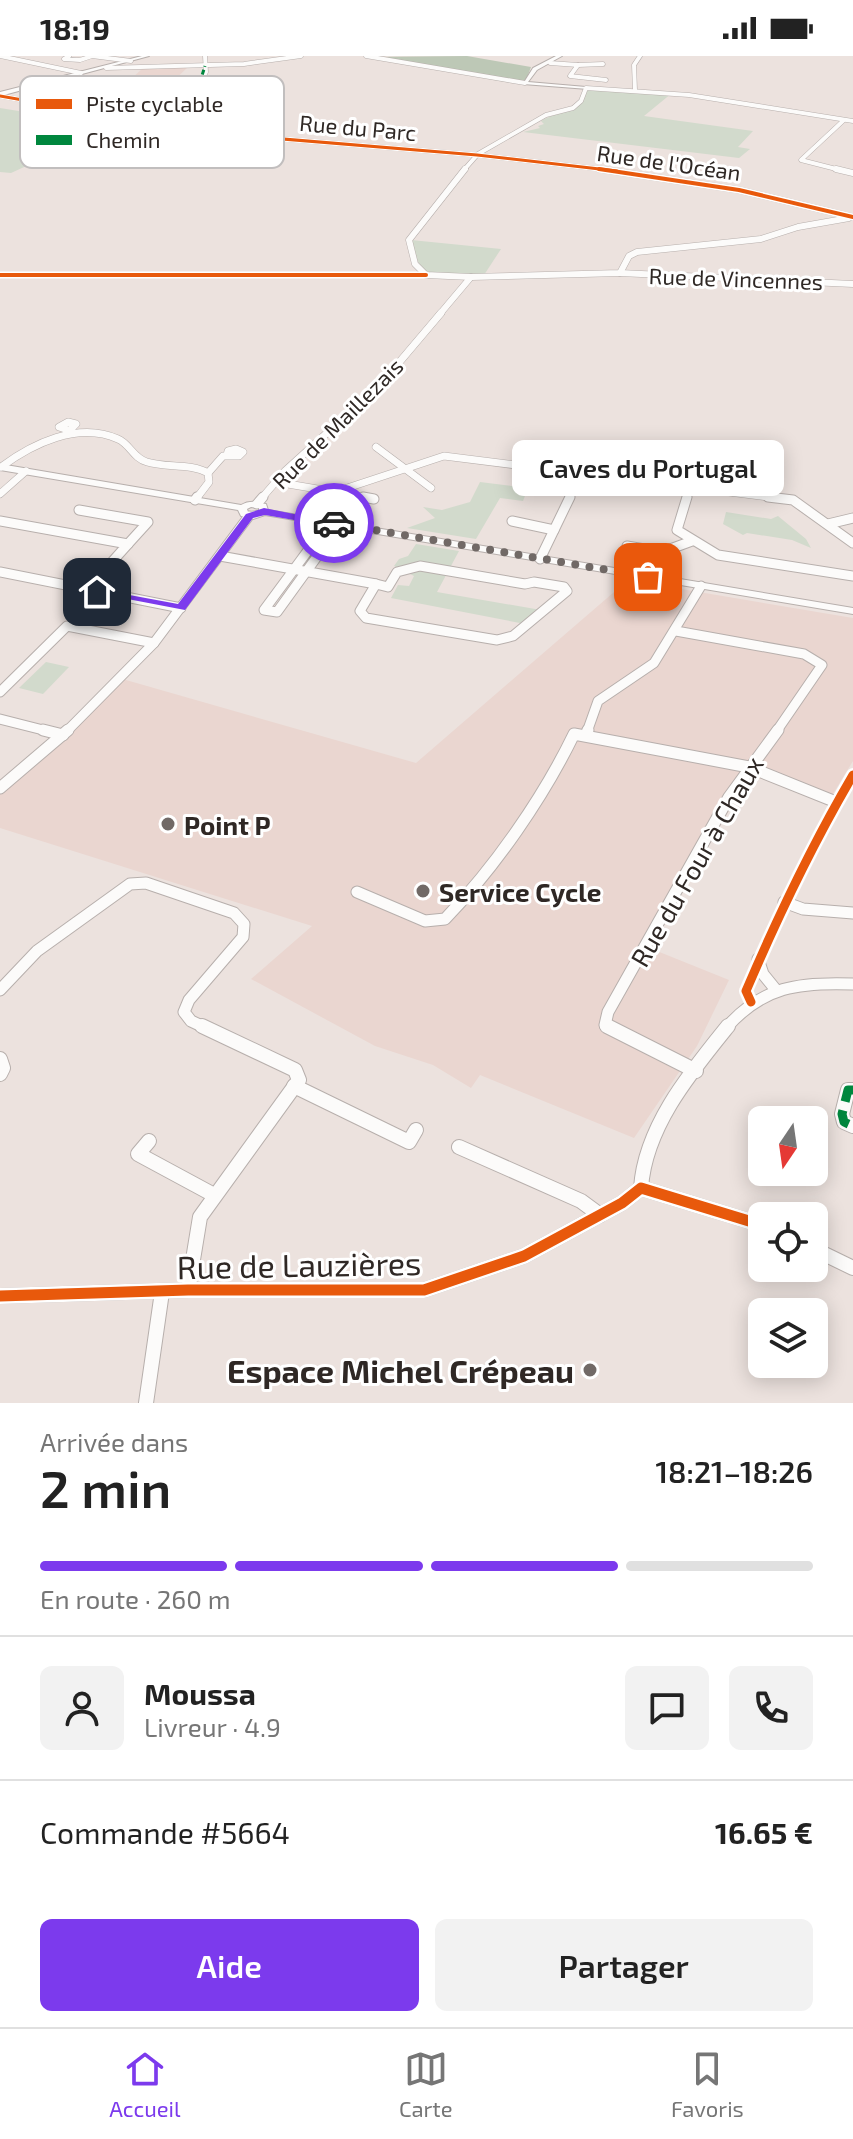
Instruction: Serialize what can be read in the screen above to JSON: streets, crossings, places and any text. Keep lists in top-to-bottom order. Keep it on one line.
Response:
{"streets":{"street":["Rue du Parc","Rue de l'Océan","Rue de Vincennes","Rue de Maillezais","Rue du Four à Chaux","Rue de Lauzières"]},"crossings":[["Rue du Parc","Rue de l'Océan"]],"places":["Caves du Portugal","Point P","Service Cycle","Espace Michel Crépeau"],"legend":["Piste cyclable","Chemin"],"north":"bottom","page":{"status":"18:19","bubble":"Caves du Portugal","heading":["2 min","Arrivée dans","18:21–18:26"],"panel":["Moussa","Livreur · 4.9","Commande #5664","16.65 €"],"bar":"En route · 260 m","buttons":["Aide","Partager"],"tabs":["Accueil","Carte","Favoris"]}}
